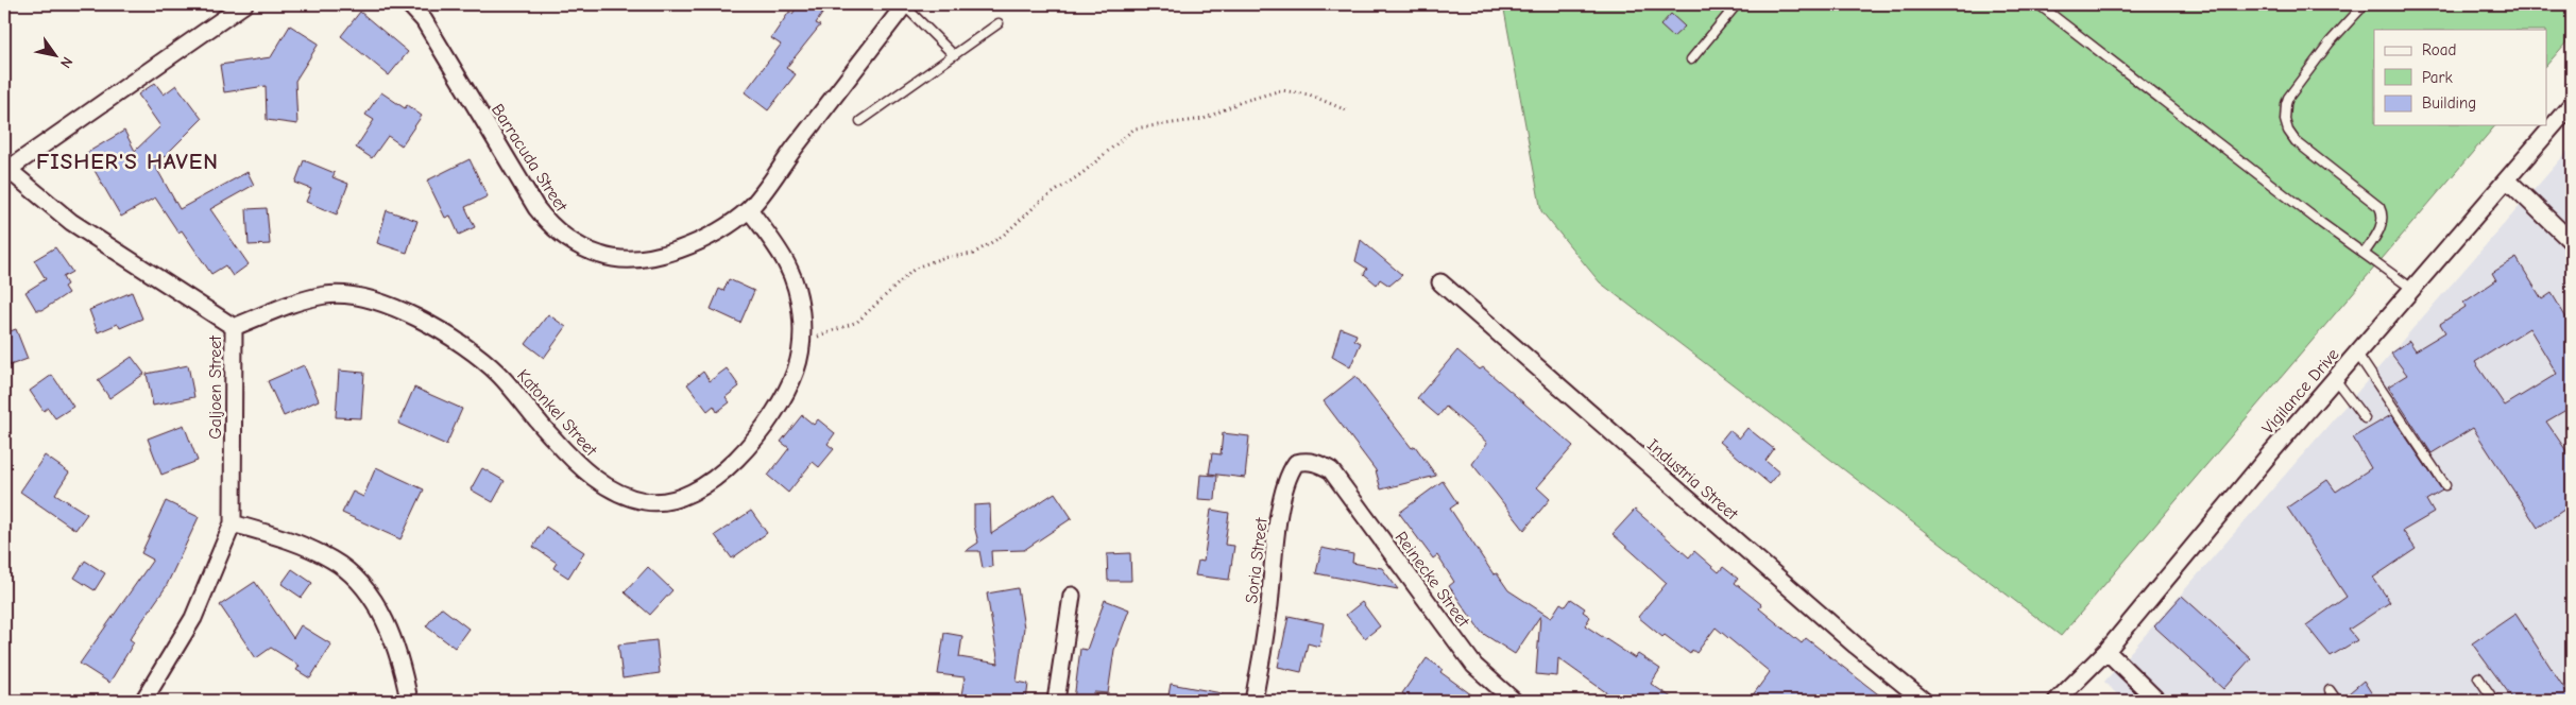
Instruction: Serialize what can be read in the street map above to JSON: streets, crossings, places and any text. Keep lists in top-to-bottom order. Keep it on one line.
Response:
{"streets":{"street":["Barracuda Street","Galjoen Street","Vigilance Drive","Katonkel Street","Industria Street","Soria Street","Reinecke Street"]},"crossings":[["Barracuda Street","Katonkel Street"],["Galjoen Street","Katonkel Street"],["Soria Street","Reinecke Street"]],"districts":["FISHER'S HAVEN"],"legend":["Road","Park","Building"],"north":"bottom right"}
